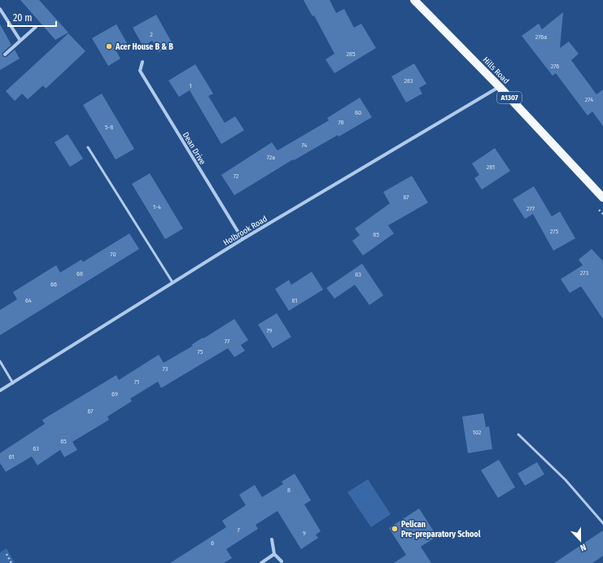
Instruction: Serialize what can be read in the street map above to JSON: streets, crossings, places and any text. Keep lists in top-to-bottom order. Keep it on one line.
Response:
{"streets":{"main road":["Hills Road","A1307"],"street":["Dean Drive","Holbrook Road"]},"crossings":[["Hills Road","Holbrook Road"],["Dean Drive","Holbrook Road"]],"places":["Acer House B & B","Pelican Pre-preparatory School"],"house_numbers":["2","276a","285","276","283","1","274","80","78","5-8","74","72a","281","72","87","1-4","277","275","85","70","273","68","83","66","64","81","79","77","75","73","71","69","67","102","65","63","61","8","7","9","6"],"scale_bar":"20 m","north":"bottom"}
